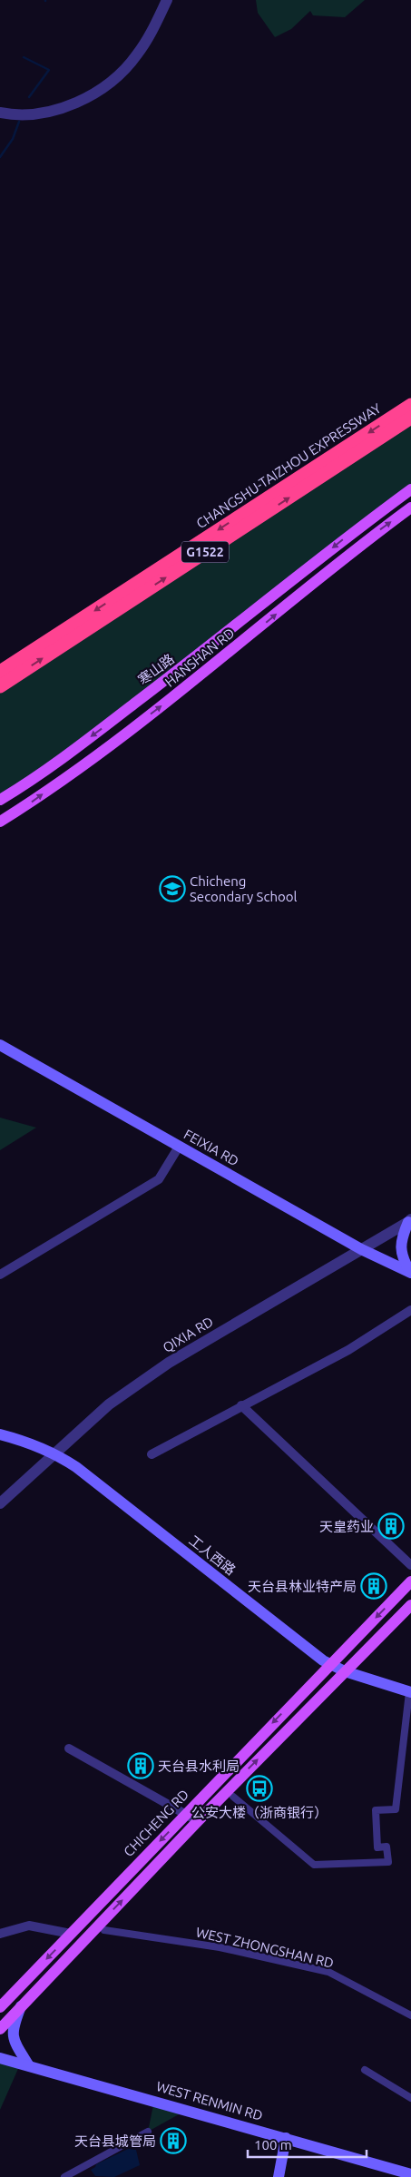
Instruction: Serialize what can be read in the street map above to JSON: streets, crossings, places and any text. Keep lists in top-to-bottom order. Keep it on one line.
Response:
{"streets":{"highway":["CHANGSHU-TAIZHOU EXPRESSWAY","G1522"],"main road":["HANSHAN RD","寒山路","FEIXIA RD","工人西路","CHICHENG RD","WEST RENMIN RD"],"street":["QIXIA RD","WEST ZHONGSHAN RD"]},"crossings":[["FEIXIA RD","QIXIA RD"],["QIXIA RD","工人西路"],["工人西路","CHICHENG RD"]],"one_way":["HANSHAN RD","寒山路"],"places":{"school or university":["Chicheng Secondary School"],"building":["天皇药业","天台县林业特产局","天台县水利局","天台县城管局"],"bus stop":["公安大楼（浙商银行）"]},"scale_bar":"100 m"}
